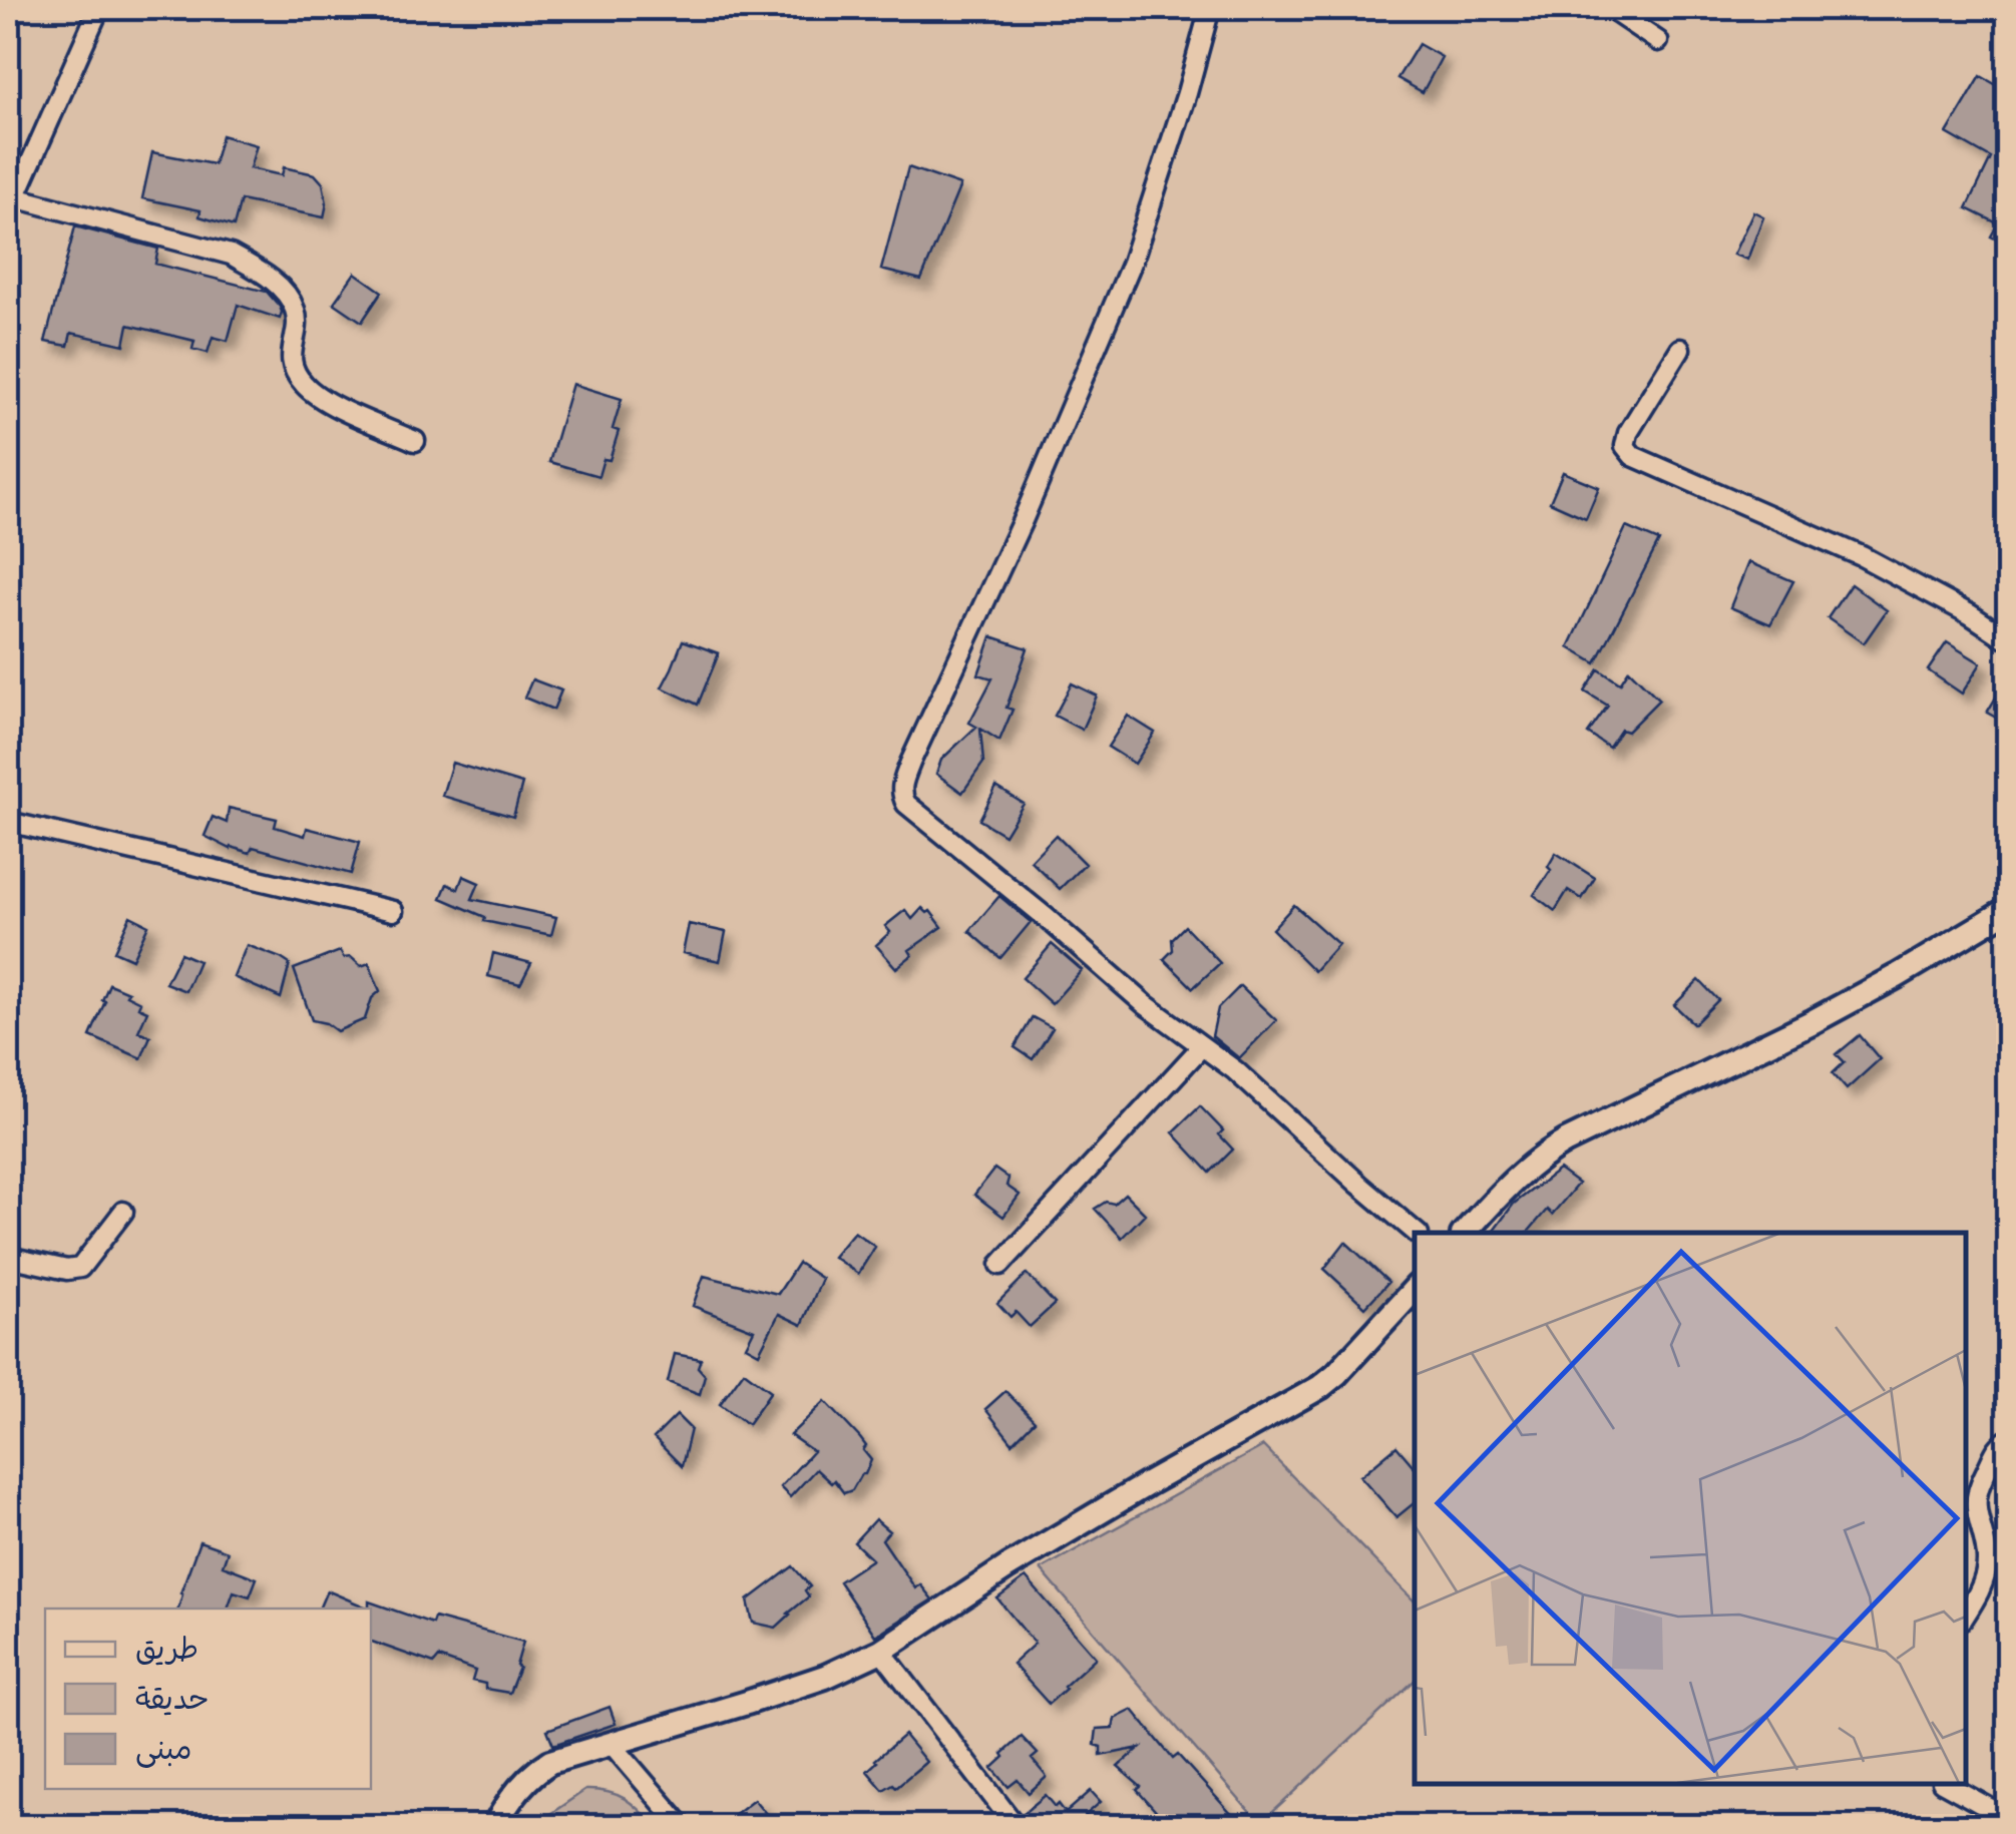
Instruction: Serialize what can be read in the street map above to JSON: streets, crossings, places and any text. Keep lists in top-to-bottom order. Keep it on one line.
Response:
{"legend":["طريق","حديقة","مبنى"]}
